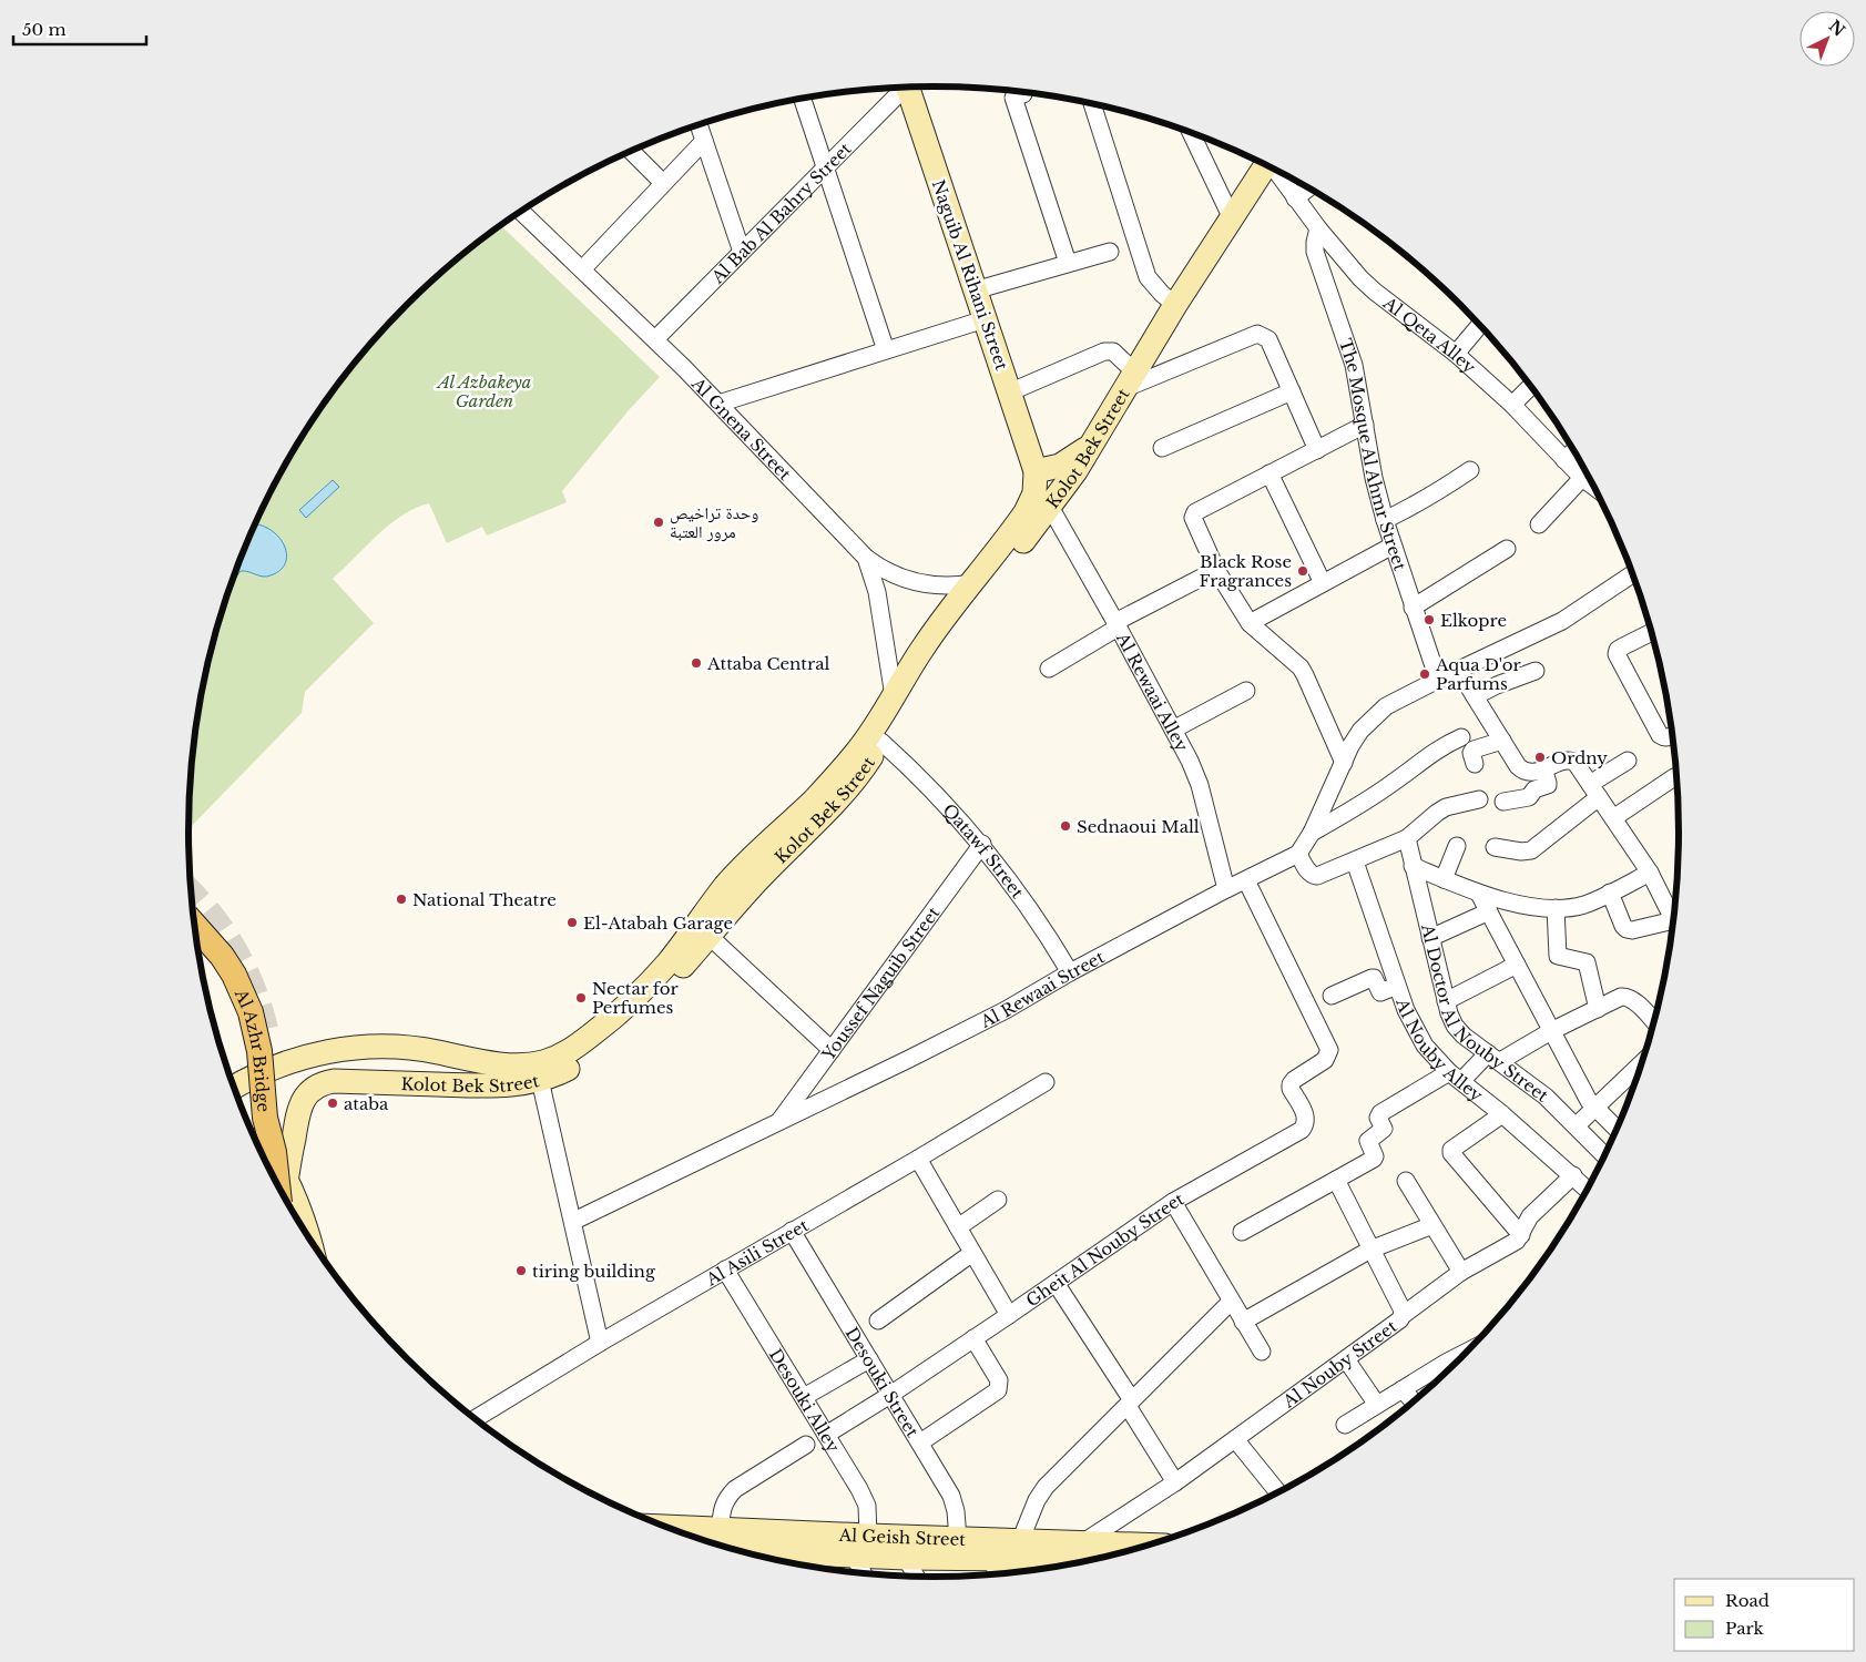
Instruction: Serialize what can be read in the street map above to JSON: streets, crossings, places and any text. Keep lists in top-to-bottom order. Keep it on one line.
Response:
{"streets":{"main road":["Al Azhr Bridge"],"street":["Al Bab Al Bahry Street","Naguib Al Rihani Street","Al Qeta Alley","Al Gnena Street","Kolot Bek Street","The Mosque Al Ahmr Street","Al Rewaai Alley","Qatawf Street","Youssef Naguib Street","Al Rewaai Street","Al Doctor Al Nouby Street","Al Nouby Alley","Gheit Al Nouby Street","Al Asili Street","Al Nouby Street","Desouki Street","Desouki Alley","Al Geish Street"]},"crossings":[["Al Bab Al Bahry Street","Al Gnena Street"],["Naguib Al Rihani Street","Kolot Bek Street"],["Al Qeta Alley","The Mosque Al Ahmr Street"],["Al Gnena Street","Kolot Bek Street"],["Kolot Bek Street","Al Rewaai Alley"],["Kolot Bek Street","Qatawf Street"],["Kolot Bek Street","Al Azhr Bridge"],["Al Rewaai Alley","Al Rewaai Street"],["Qatawf Street","Youssef Naguib Street"],["Qatawf Street","Al Rewaai Street"],["Youssef Naguib Street","Al Rewaai Street"],["Al Rewaai Street","Gheit Al Nouby Street"],["Gheit Al Nouby Street","Desouki Street"],["Gheit Al Nouby Street","Desouki Alley"],["Al Asili Street","Desouki Street"],["Al Asili Street","Desouki Alley"],["Al Nouby Street","Al Geish Street"],["Desouki Street","Al Geish Street"],["Desouki Alley","Al Geish Street"]],"parks":["Al Azbakeya Garden"],"places":["وحدة تراخيص مرور العتبة","Black Rose Fragrances","Elkopre","Attaba Central","Aqua D'or Parfums","Ordny","Sednaoui Mall","National Theatre","El-Atabah Garage","Nectar for Perfumes","ataba","tiring building"],"legend":["Road","Park"],"scale_bar":"50 m","north":"top right"}
